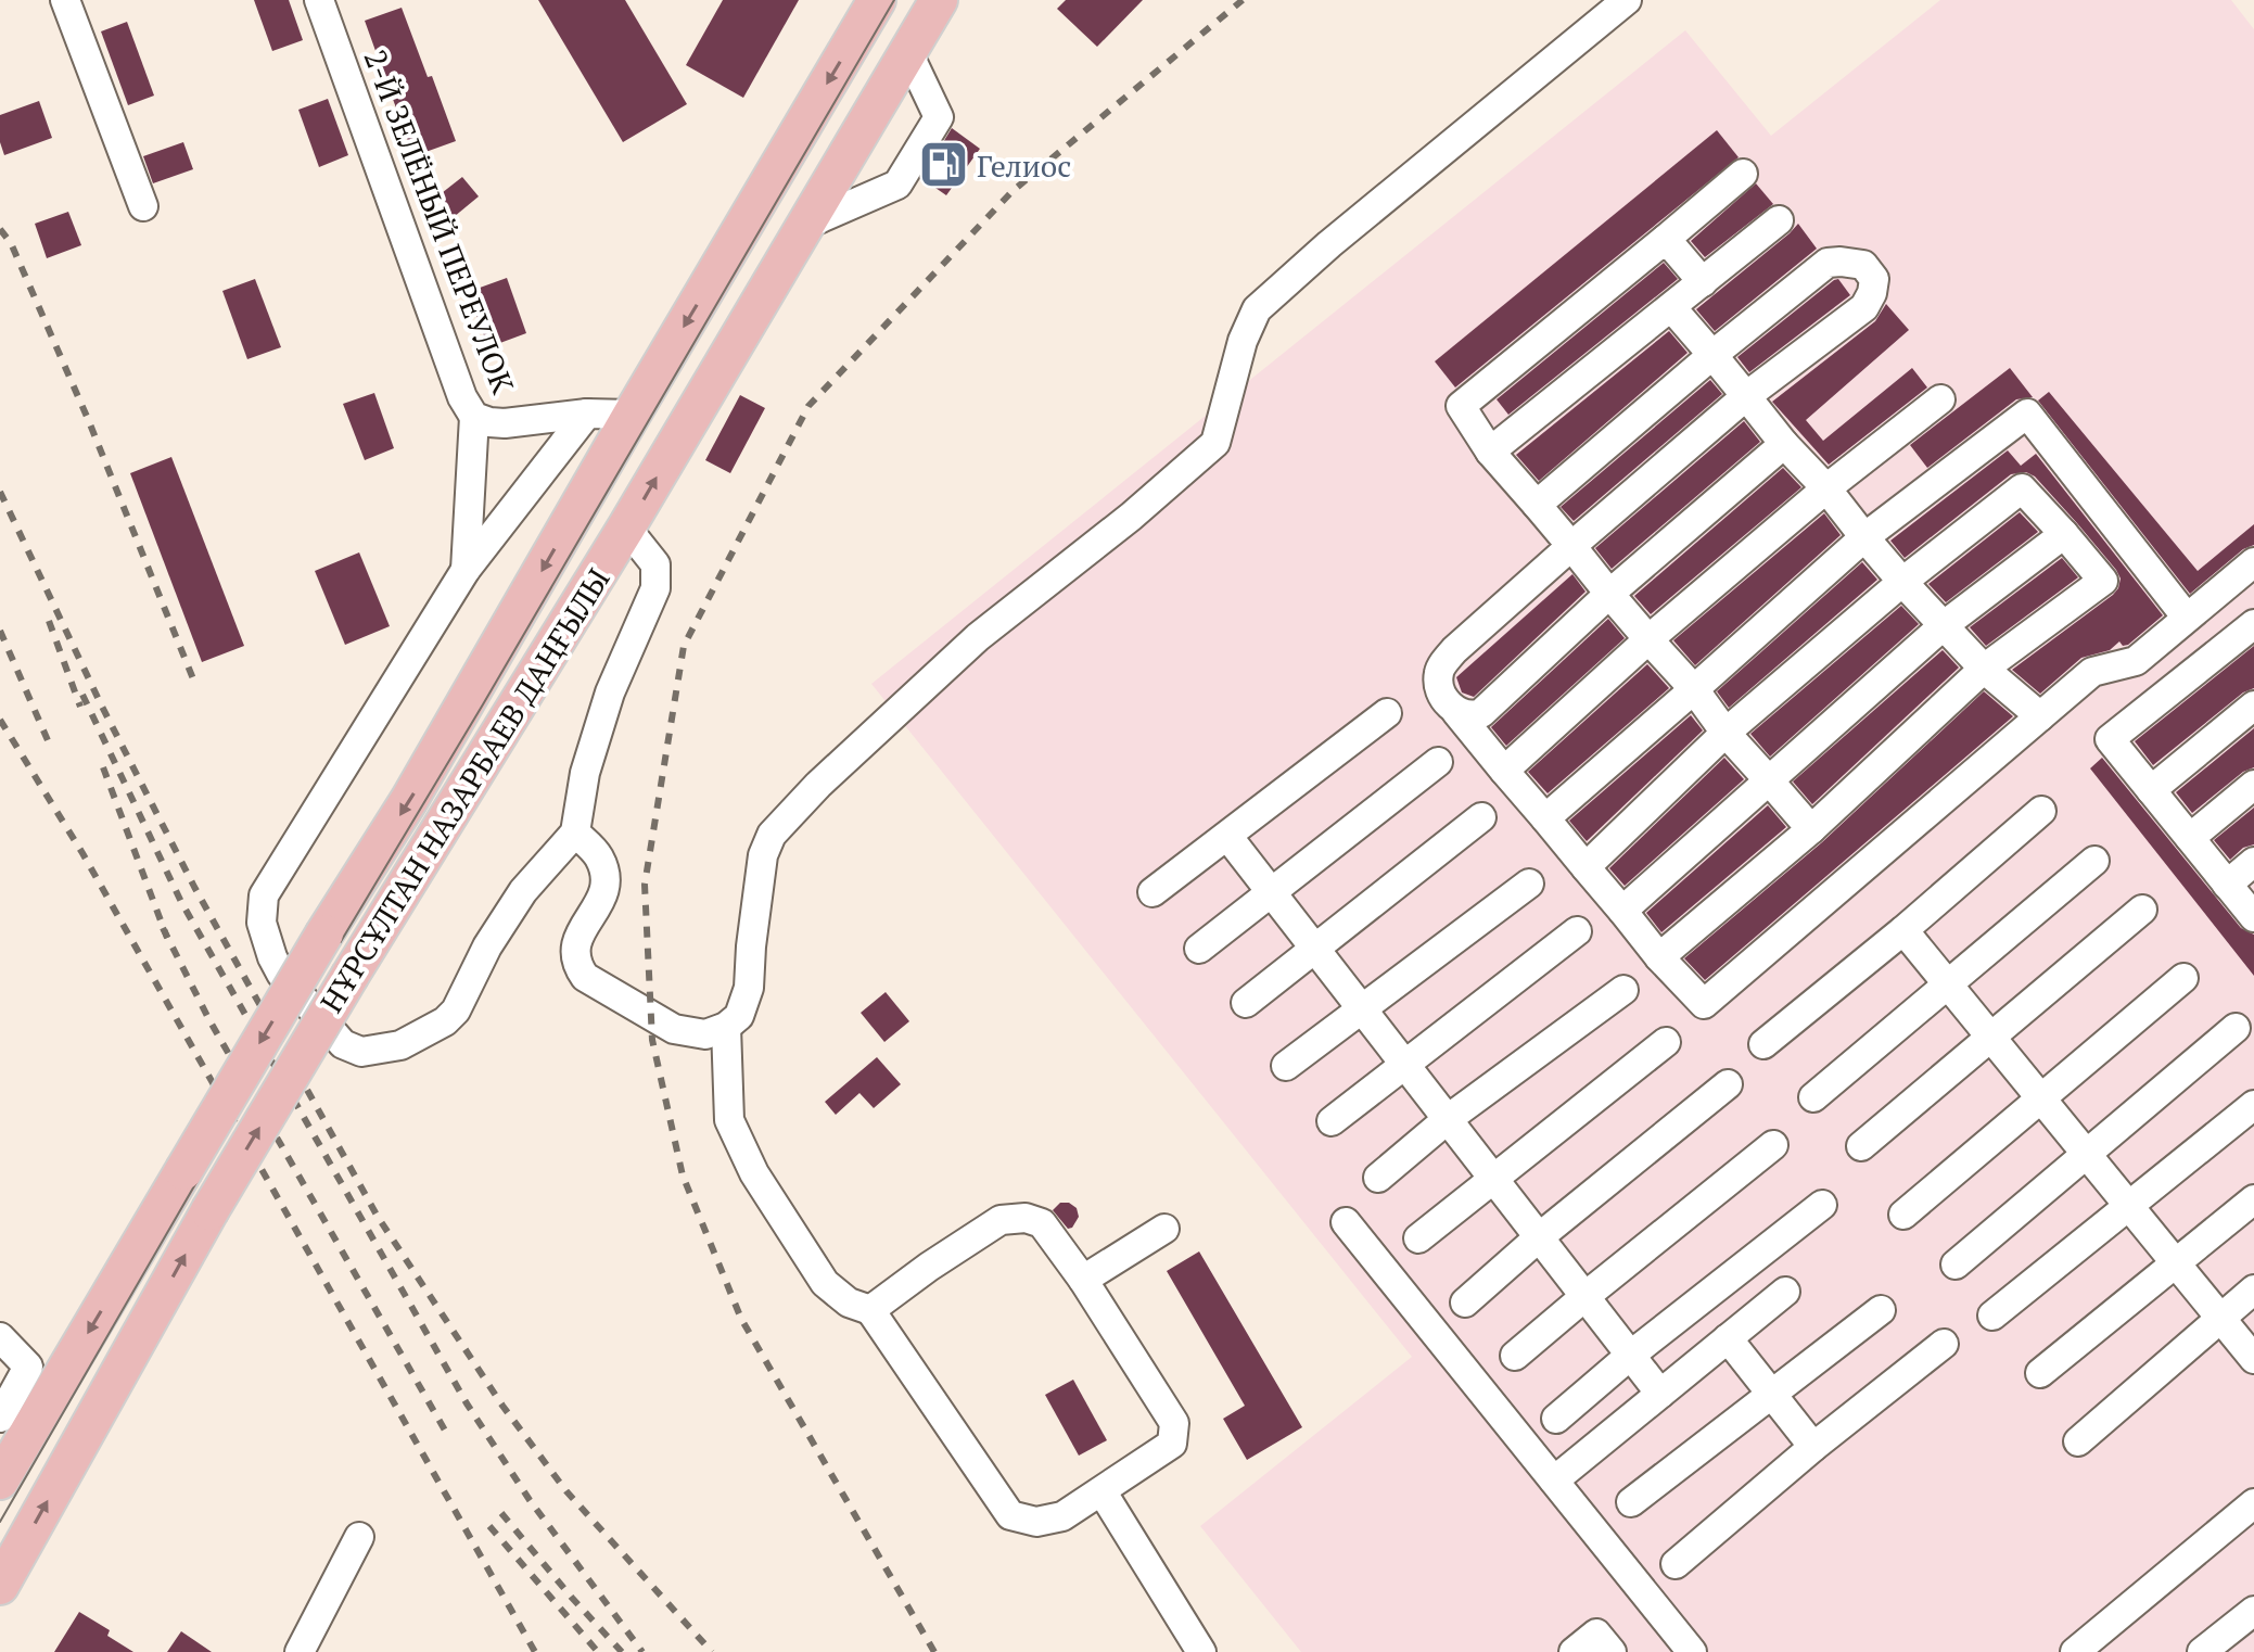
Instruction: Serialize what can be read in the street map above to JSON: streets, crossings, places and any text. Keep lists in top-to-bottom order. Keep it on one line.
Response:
{"streets":{"main road":["НҰРСҰЛТАН НАЗАРБАЕВ ДАҢҒЫЛЫ"],"street":["2-Й ЗЕЛЁНЫЙ ПЕРЕУЛОК"]},"crossings":[["2-Й ЗЕЛЁНЫЙ ПЕРЕУЛОК","НҰРСҰЛТАН НАЗАРБАЕВ ДАҢҒЫЛЫ"]],"places":{"fuel station":["Гелиос"]}}
